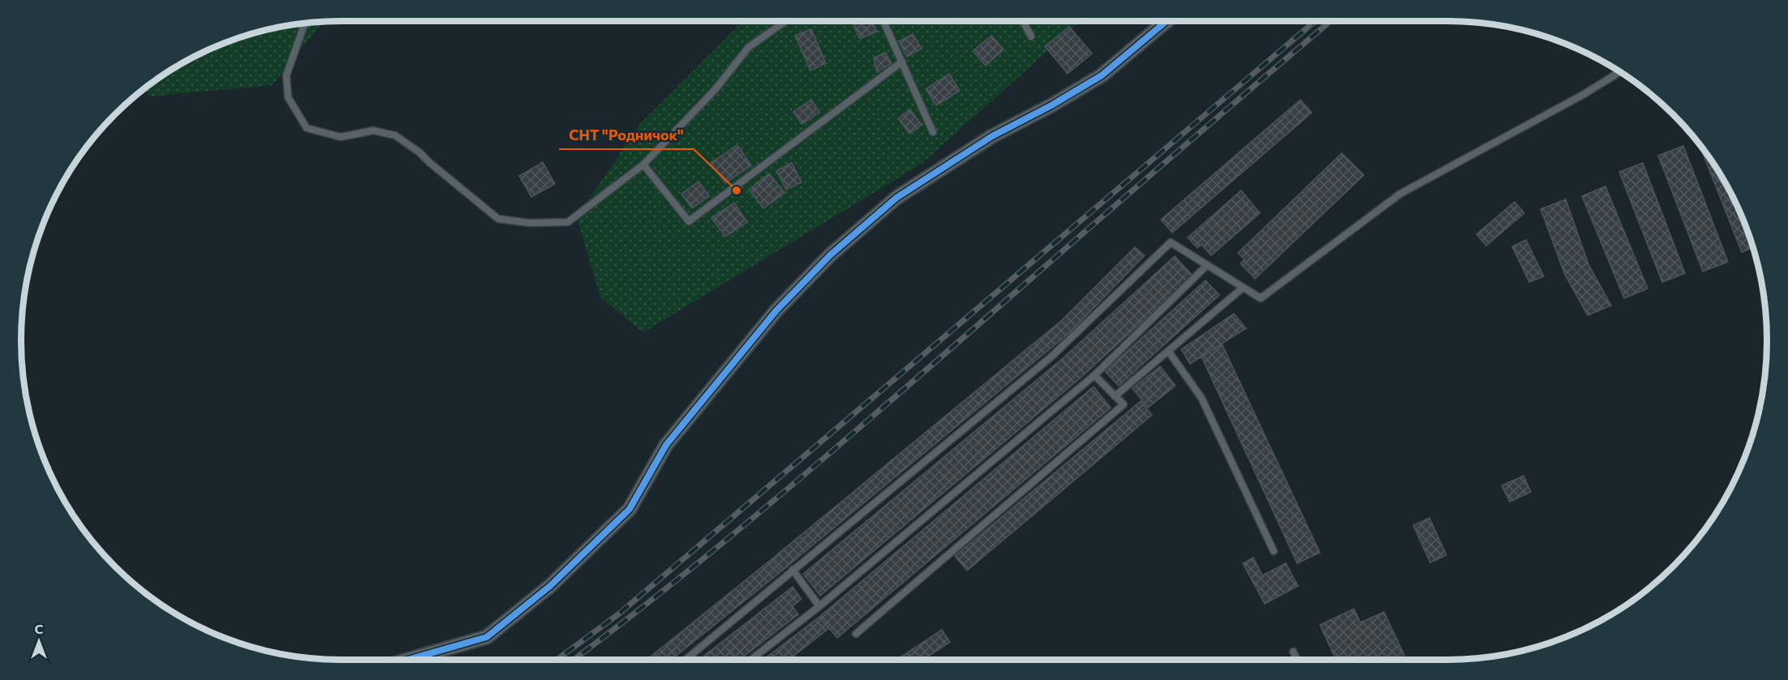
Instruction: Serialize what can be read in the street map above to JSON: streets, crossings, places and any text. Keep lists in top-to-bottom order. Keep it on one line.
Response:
{"places":["СНТ \"Родничок\""],"north":"top"}
